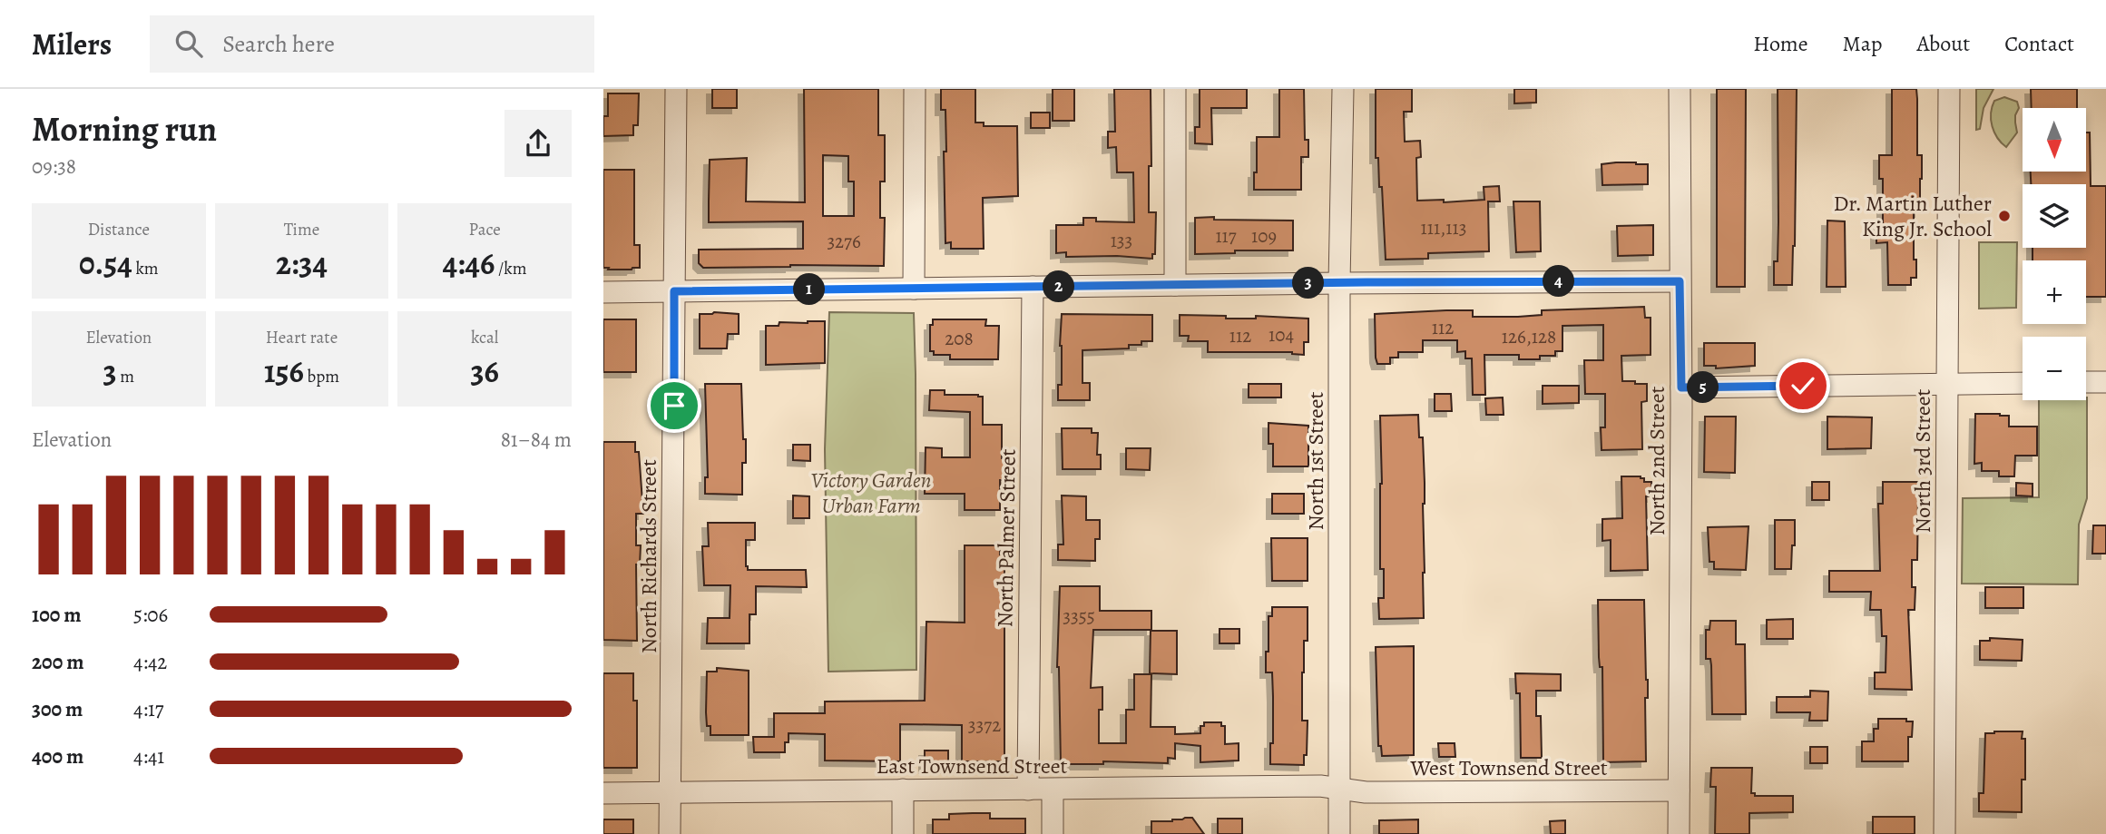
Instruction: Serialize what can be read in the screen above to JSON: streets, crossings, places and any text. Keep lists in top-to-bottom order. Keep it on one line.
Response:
{"streets":{"street":["North 1st Street","North 2nd Street","North 3rd Street","North Palmer Street","North Richards Street","East Townsend Street","West Townsend Street"]},"crossings":[["North 1st Street","East Townsend Street"],["North 1st Street","West Townsend Street"],["North 2nd Street","West Townsend Street"],["North Palmer Street","East Townsend Street"],["North Richards Street","East Townsend Street"],["East Townsend Street","West Townsend Street"]],"parks":["Victory Garden Urban Farm"],"places":["Dr. Martin Luther King Jr. School"],"house_numbers":["111,113","117","109","133","3276","112","104","112","126,128","208","3355","3372"],"north":"bottom","page":{"header":"Milers","search":"Search here","nav":["Home","Map","About","Contact"],"heading":["Morning run","09:38"],"map_buttons":["+","−"],"stats":[["Distance","0.54 km"],["Time","2:34"],["Pace","4:46 /km"],["Elevation","3 m"],["Heart rate","156 bpm"],["kcal","36"]],"pins":["4","3","2","1","5"],"chart":["Elevation","81–84 m"],"list":[{"name":"100 m","note":"5:06"},{"name":"200 m","note":"4:42"},{"name":"300 m","note":"4:17"},{"name":"400 m","note":"4:41"}]}}
